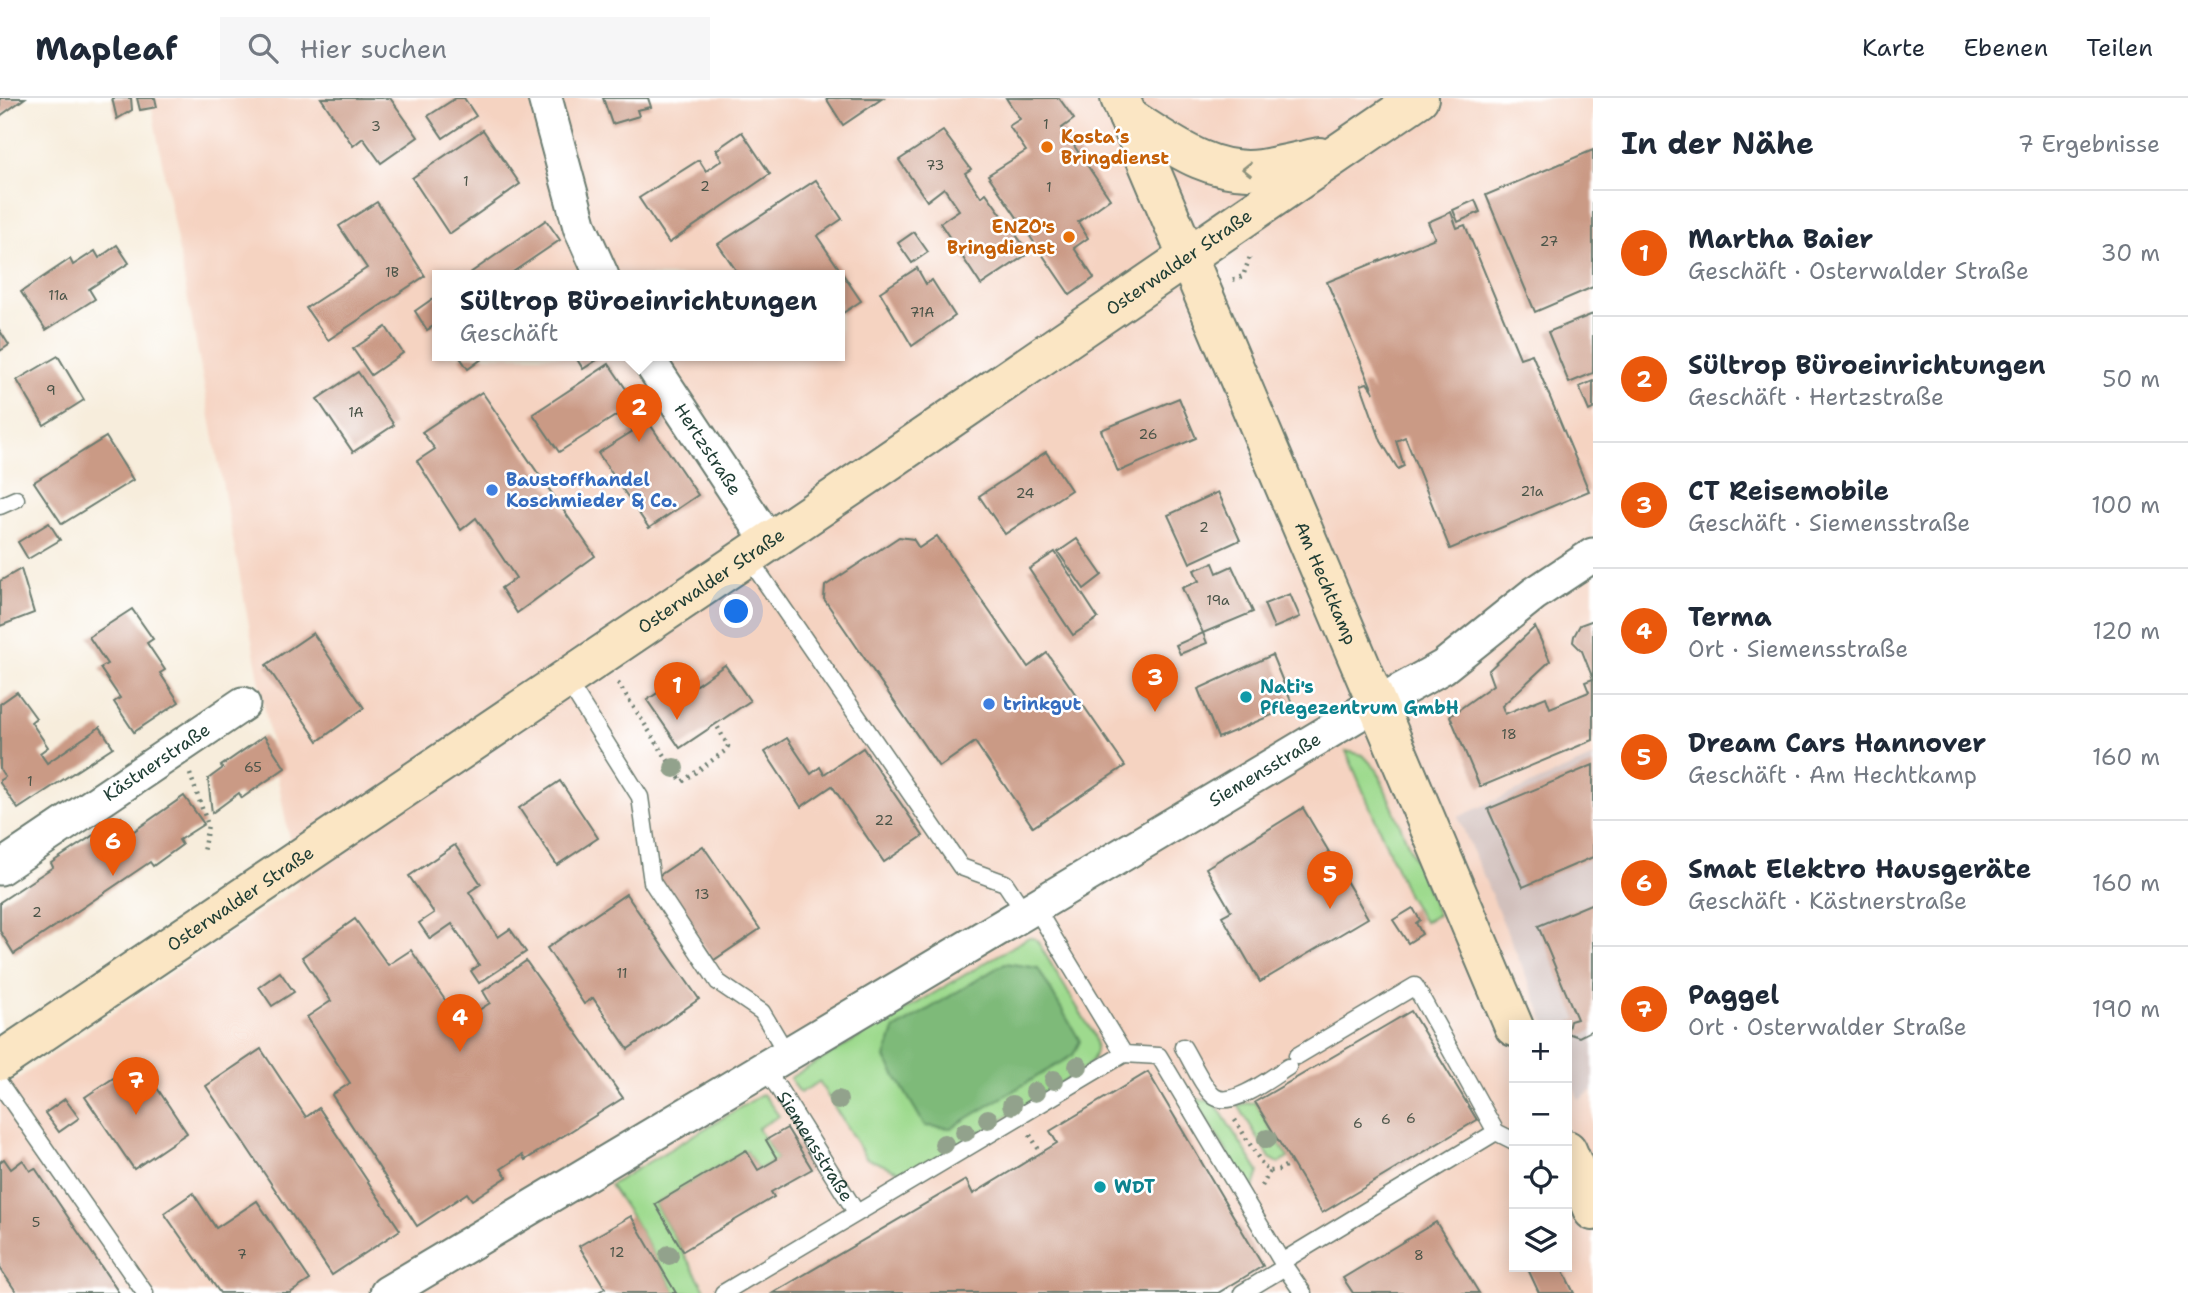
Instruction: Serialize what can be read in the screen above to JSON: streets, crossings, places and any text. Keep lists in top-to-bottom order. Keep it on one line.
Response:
{"streets":{"street":["Osterwalder Straße","Hertzstraße","Am Hechtkamp","Kästnerstraße","Siemensstraße"]},"crossings":[["Osterwalder Straße","Hertzstraße"],["Osterwalder Straße","Am Hechtkamp"],["Am Hechtkamp","Siemensstraße"]],"places":["Kosta´s Bringdienst","ENZO's Bringdienst","Baustoffhandel Koschmieder & Co.","Nati's Pflegezentrum GmbH","trinkgut","WDT"],"house_numbers":["1","3","73","1","2","1","27","1B","11a","71A","9","1A","26","21a","24","2","19a","18","65","1","22","13","2","11","6","6","6","5","12","7","8"],"page":{"header":"Mapleaf","search":"Hier suchen","nav":["Karte","Ebenen","Teilen"],"heading":["In der Nähe","7 Ergebnisse"],"list":[{"mark":"1","name":"Martha Baier","note":"Geschäft · Osterwalder Straße","value":"30 m"},{"mark":"2","name":"Sültrop Büroeinrichtungen","note":"Geschäft · Hertzstraße","value":"50 m"},{"mark":"3","name":"CT Reisemobile","note":"Geschäft · Siemensstraße","value":"100 m"},{"mark":"4","name":"Terma","note":"Ort · Siemensstraße","value":"120 m"},{"mark":"5","name":"Dream Cars Hannover","note":"Geschäft · Am Hechtkamp","value":"160 m"},{"mark":"6","name":"Smat Elektro Hausgeräte","note":"Geschäft · Kästnerstraße","value":"160 m"},{"mark":"7","name":"Paggel","note":"Ort · Osterwalder Straße","value":"190 m"}],"popup":["Sültrop Büroeinrichtungen","Geschäft"],"pins":["2","3","1","6","5","4","7"],"map_buttons":["+","−"]}}
